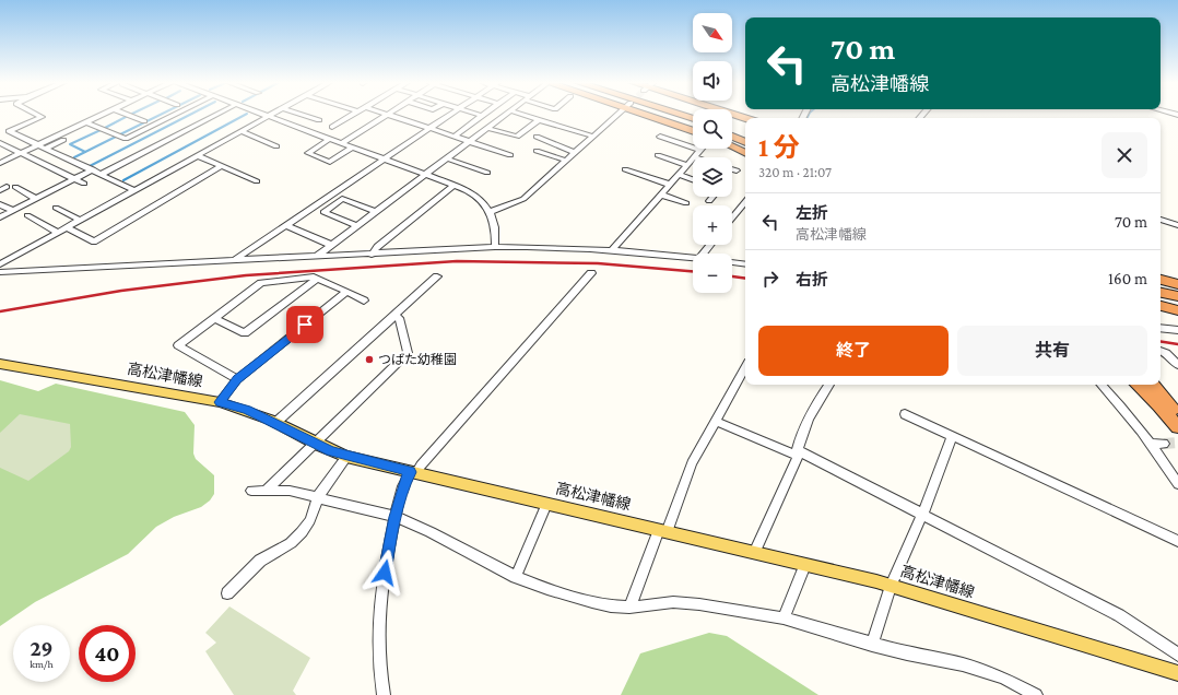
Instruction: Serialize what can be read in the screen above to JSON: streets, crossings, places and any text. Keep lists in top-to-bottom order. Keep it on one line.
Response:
{"streets":{"main road":["高松津幡線"]},"places":["つばた幼稚園"],"north":"bottom right","page":{"map_buttons":["+","−"],"turn":["70 m","高松津幡線"],"heading":["1 分","320 m · 21:07"],"list":[{"name":"左折","note":"高松津幡線","value":"70 m"},{"name":"右折","value":"160 m"}],"buttons":["終了","共有"],"speed":"29 km/h","limit":"40"}}
